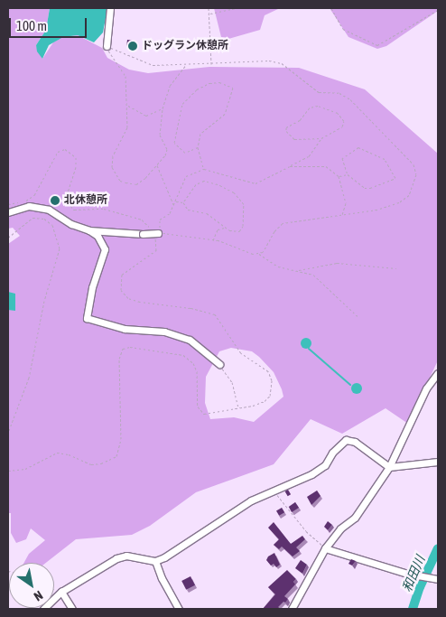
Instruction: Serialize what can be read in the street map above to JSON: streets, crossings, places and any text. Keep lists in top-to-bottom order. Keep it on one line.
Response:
{"water":["和田川"],"places":["ドッグラン休憩所","北休憩所"],"scale_bar":"100 m","north":"bottom right"}
